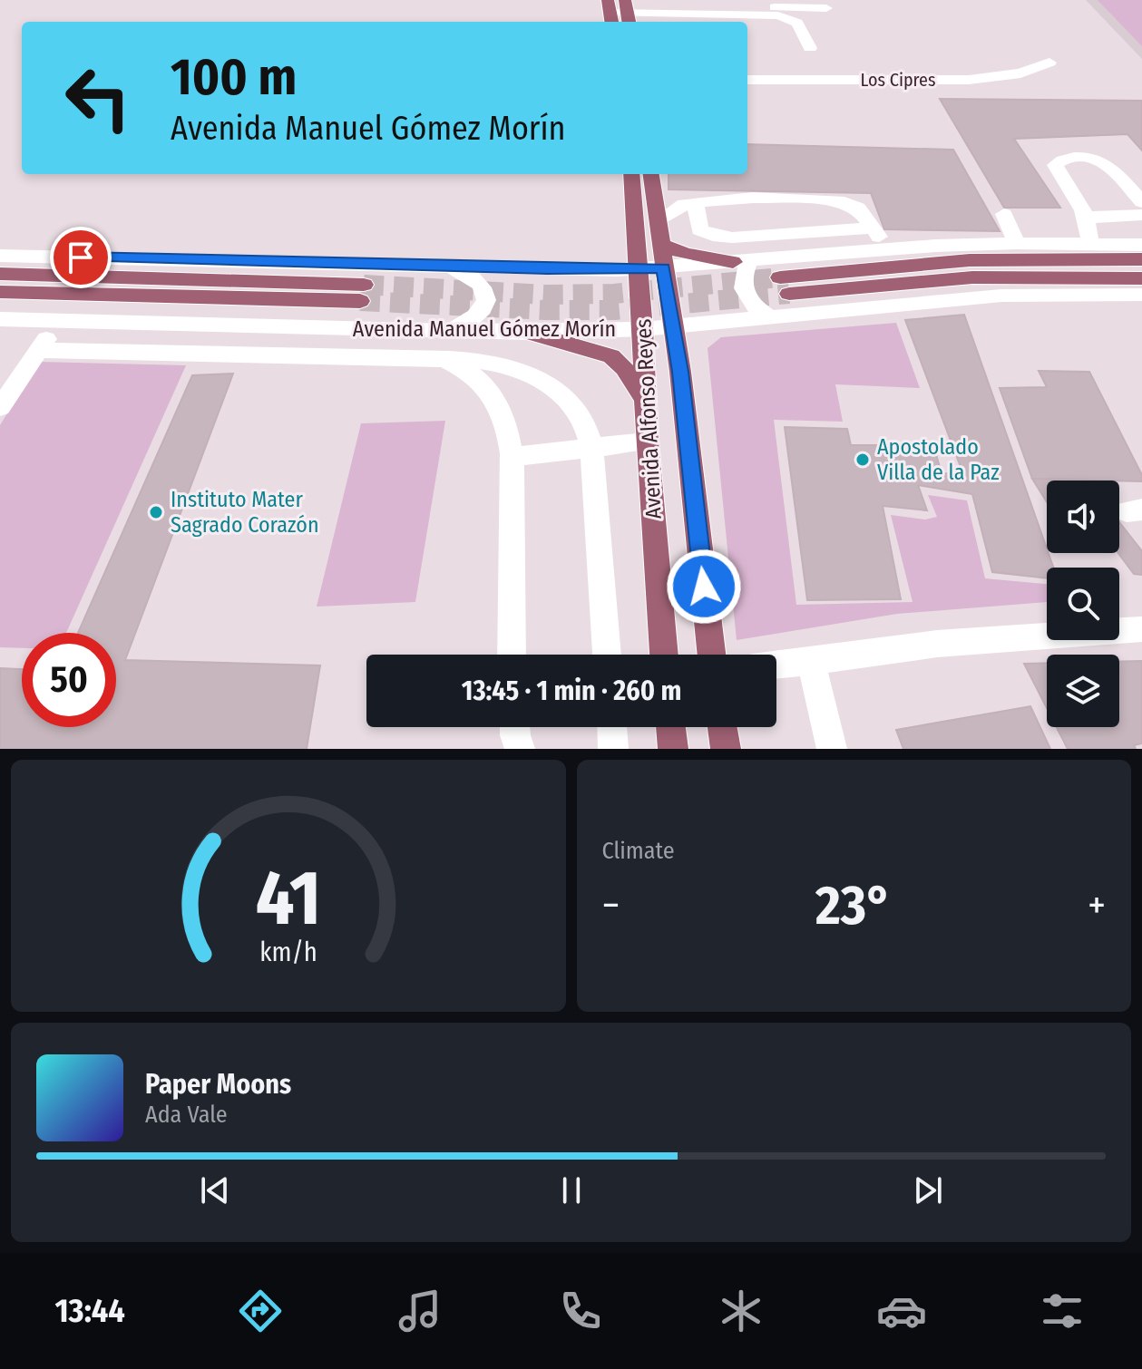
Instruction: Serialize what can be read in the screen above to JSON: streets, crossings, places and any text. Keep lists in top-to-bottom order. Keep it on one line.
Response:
{"streets":{"main road":["Avenida Manuel Gómez Morín","Avenida Alfonso Reyes"],"street":["Los Cipres"]},"crossings":[["Avenida Manuel Gómez Morín","Avenida Alfonso Reyes"]],"places":["Apostolado Villa de la Paz","Instituto Mater Sagrado Corazón"],"page":{"turn":["100 m","Avenida Manuel Gómez Morín"],"limit":"50","trip":"13:45 · 1 min · 260 m","tile":"Climate","heat":["−","23°","+"],"song":["Paper Moons","Ada Vale"],"tabs":"13:44","gauge":["41","km/h"]}}
